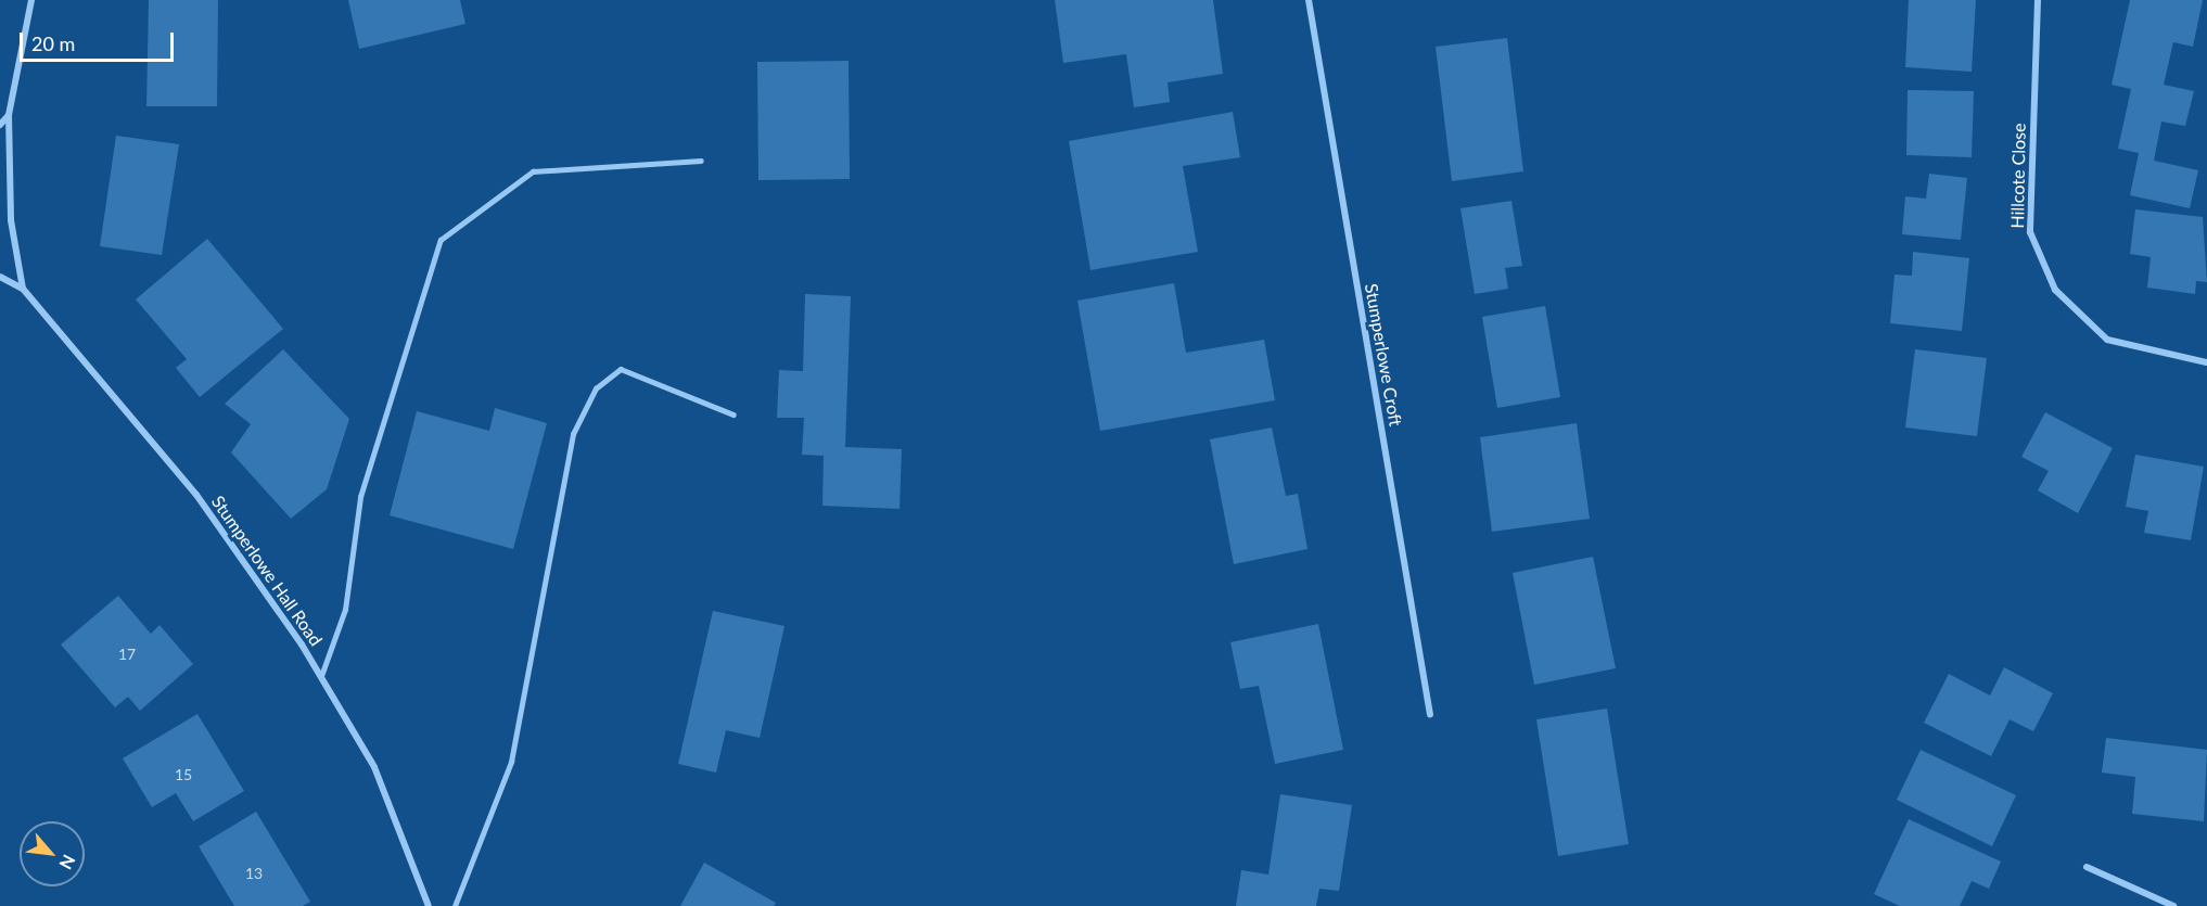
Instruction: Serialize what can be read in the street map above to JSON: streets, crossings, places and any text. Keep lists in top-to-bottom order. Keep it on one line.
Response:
{"streets":{"street":["Hillcote Close","Stumperlowe Croft","Stumperlowe Hall Road"]},"house_numbers":["17","15","13"],"scale_bar":"20 m","north":"bottom right"}
